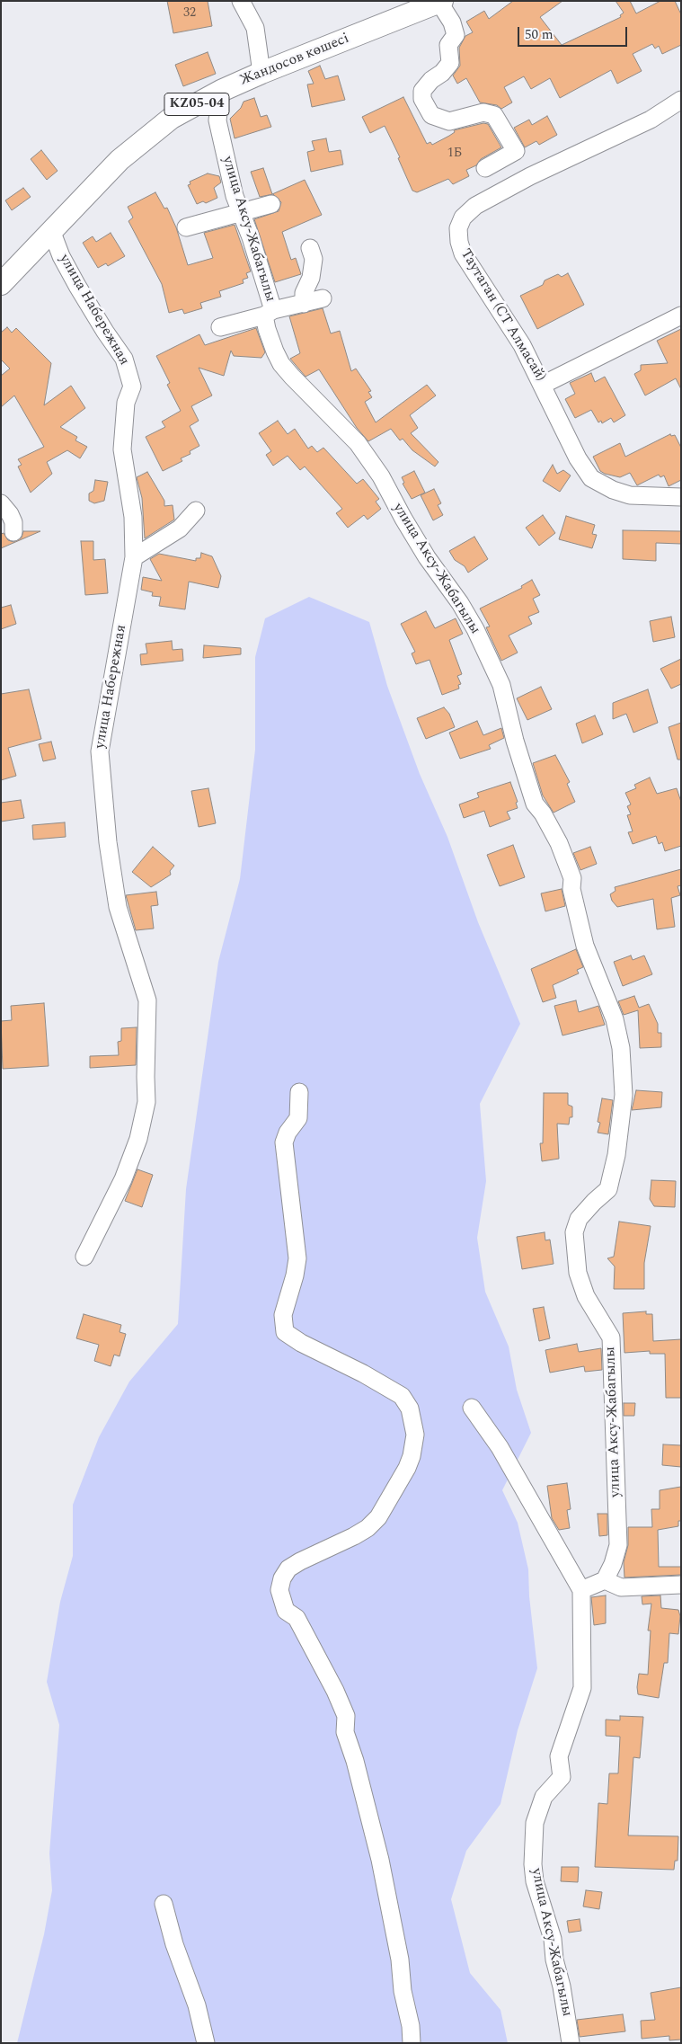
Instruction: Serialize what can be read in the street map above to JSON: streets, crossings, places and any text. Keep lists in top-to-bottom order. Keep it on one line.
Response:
{"streets":{"main road":["Жандосов көшесі","KZ05-04"],"street":["улица Аксу-Жабагылы","улица Набережная","Таутаган (СТ Алмасай)"]},"crossings":[["Жандосов көшесі","улица Аксу-Жабагылы"],["Жандосов көшесі","улица Набережная"]],"house_numbers":["32","1Б"],"scale_bar":"50 m"}
